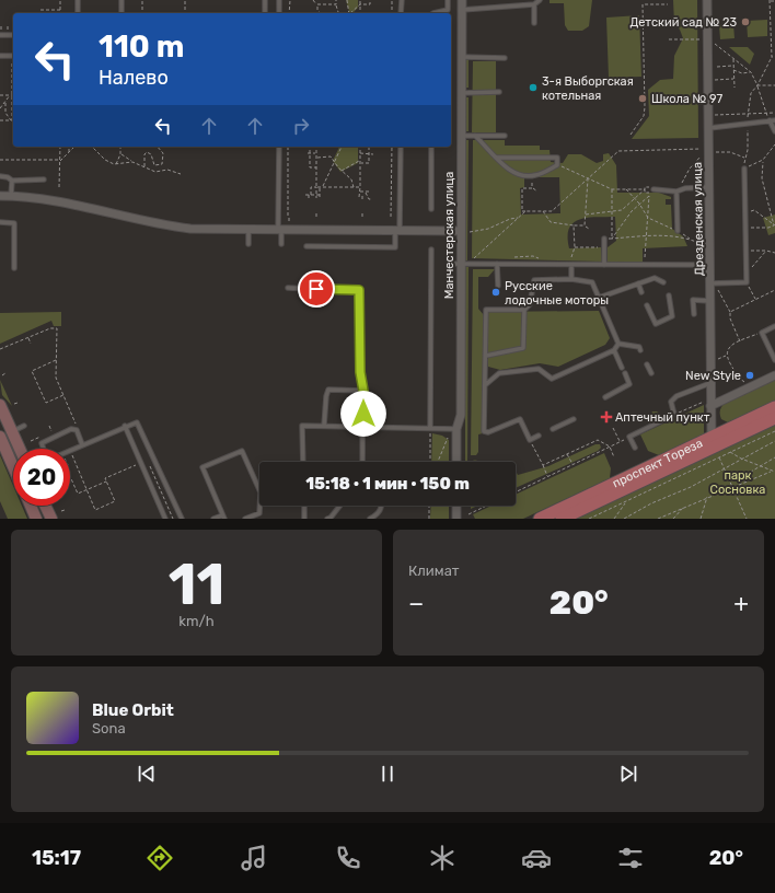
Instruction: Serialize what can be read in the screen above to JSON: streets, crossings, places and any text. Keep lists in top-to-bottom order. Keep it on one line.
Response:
{"streets":{"main road":["проспект Тореза"],"street":["Дрезденская улица","Манчестерская улица"]},"crossings":[["Дрезденская улица","проспект Тореза"]],"parks":["парк Сосновка"],"places":{"other":["Детский сад № 23","3-я Выборгская котельная","Школа № 97","Русские лодочные моторы","New Style"],"health":["Аптечный пункт"]},"page":{"turn":["110 m","Налево"],"limit":"20","trip":"15:18 · 1 мин · 150 m","tile":[["11","km/h"],"Климат"],"heat":["−","20°","+"],"song":["Blue Orbit","Sona"],"tabs":["15:17","20°"]}}
